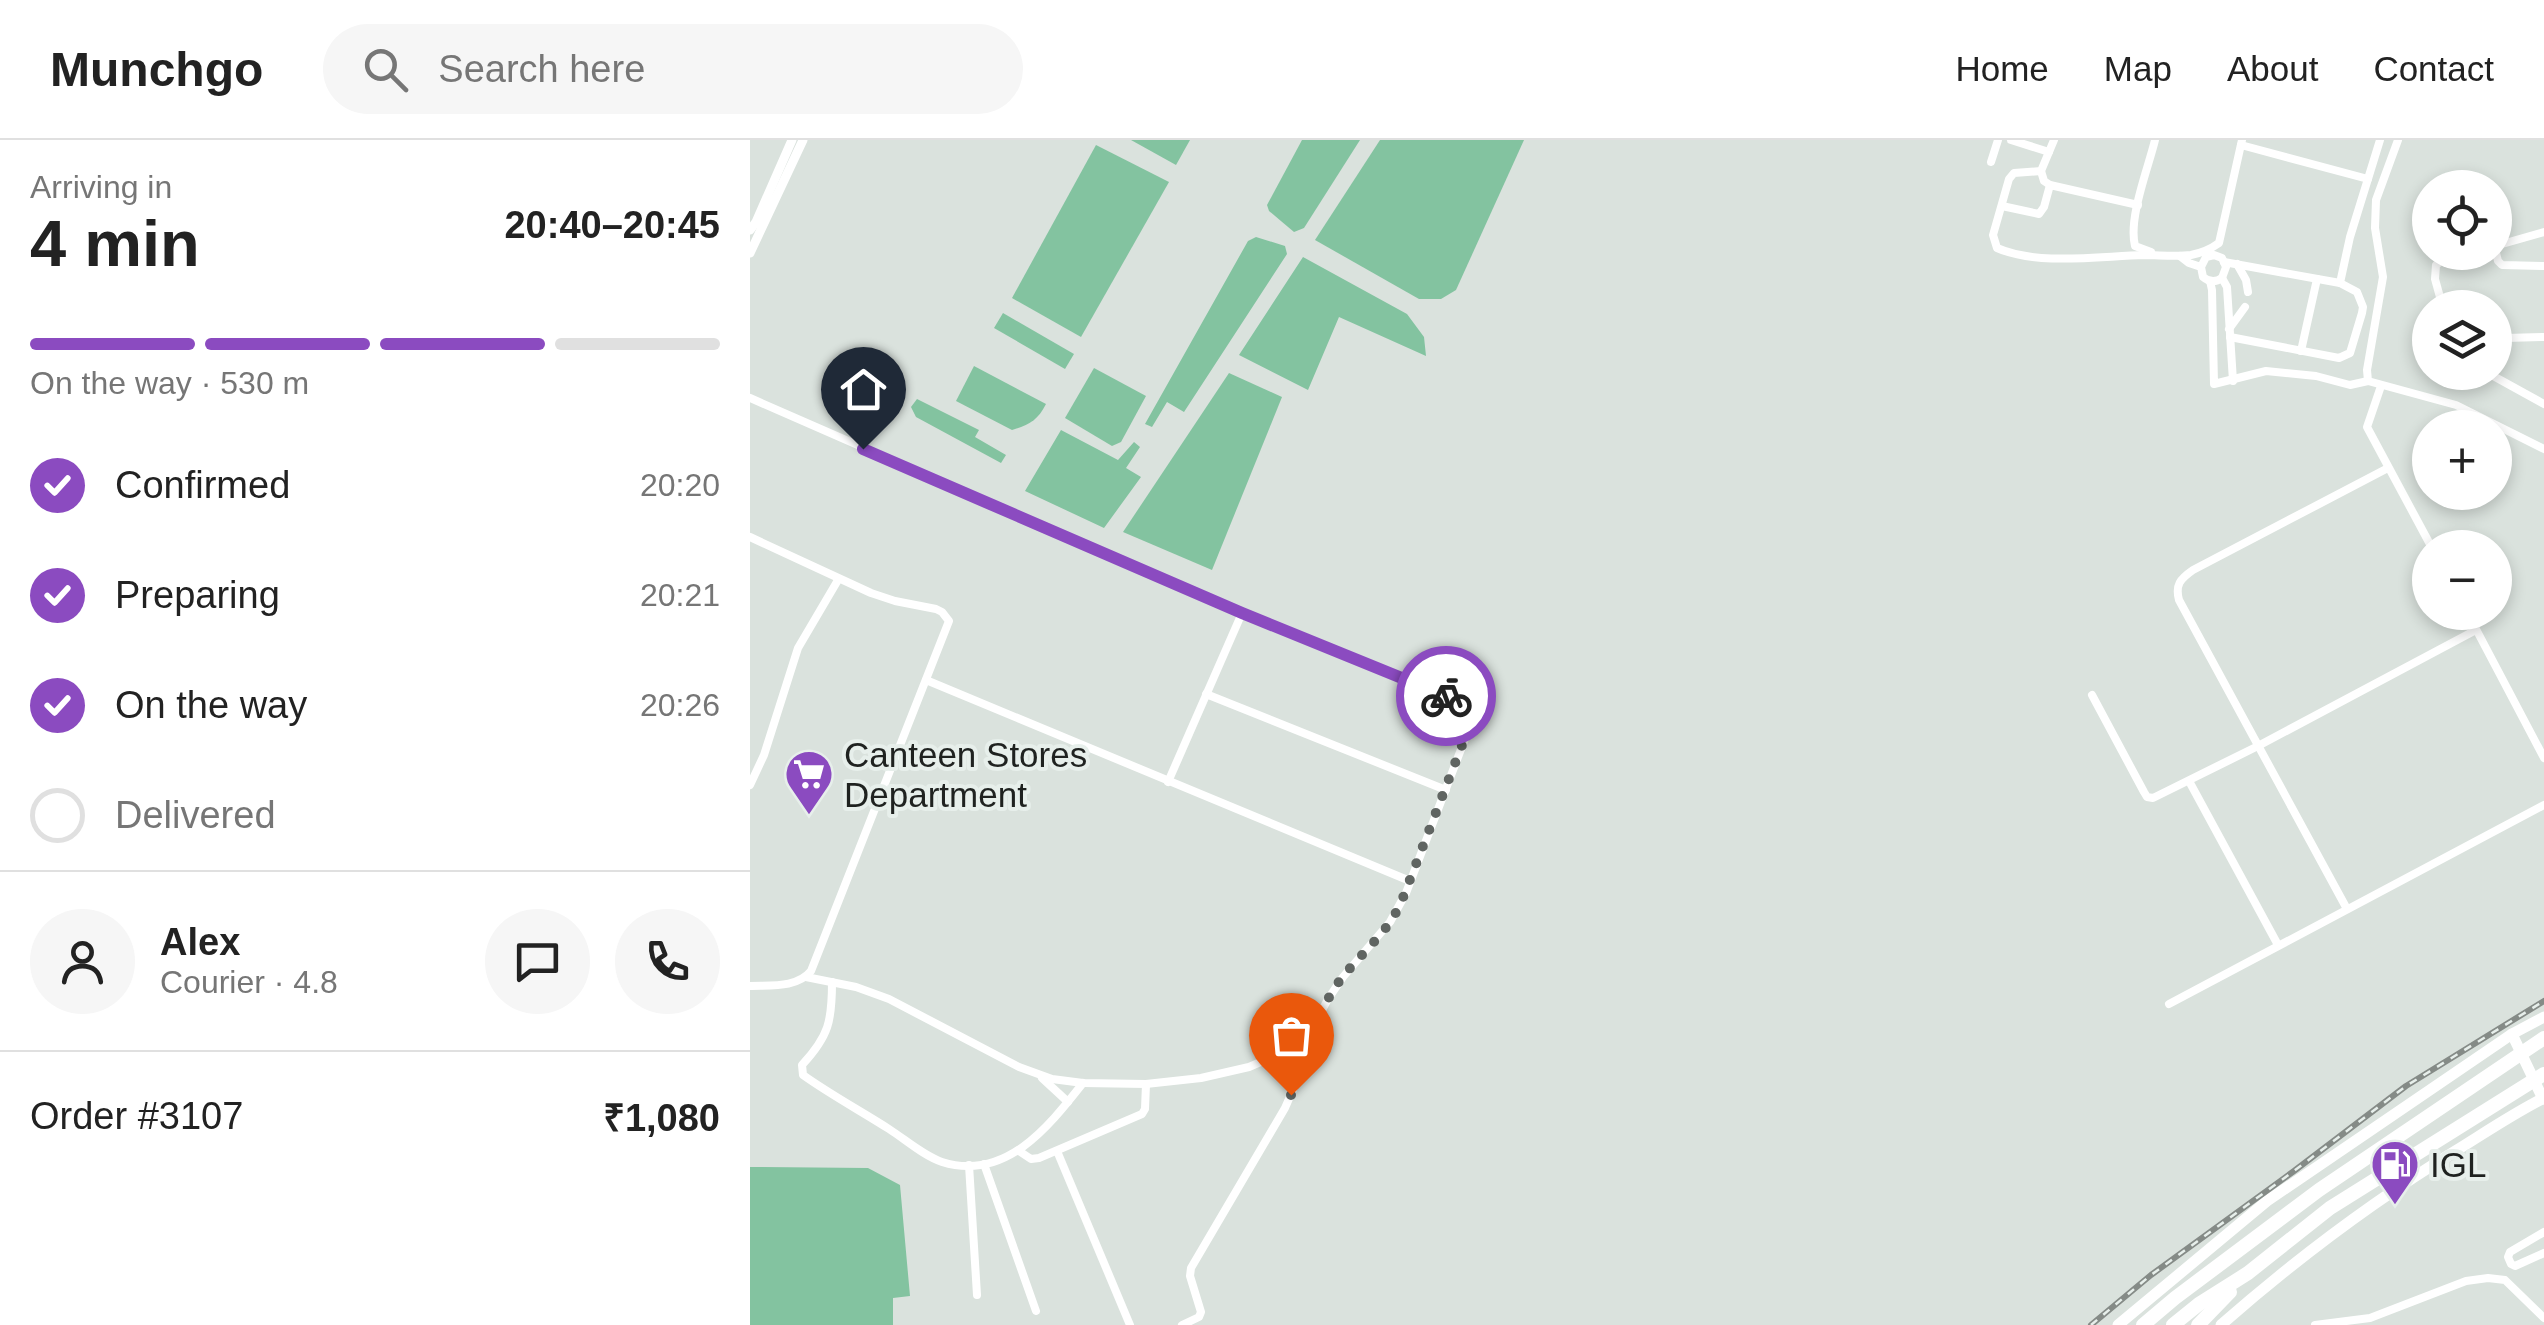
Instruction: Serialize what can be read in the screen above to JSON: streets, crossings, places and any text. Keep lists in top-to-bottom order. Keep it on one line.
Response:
{"places":{"supermarket":["Canteen Stores Department"],"fuel station":["IGL"]},"page":{"header":"Munchgo","search":"Search here","nav":["Home","Map","About","Contact"],"heading":["4 min","Arriving in","20:40–20:45"],"panel":["Alex","Courier · 4.8","Order #3107","₹1,080"],"map_buttons":["+","−"],"bar":"On the way · 530 m","list":[["Confirmed","20:20"],["Preparing","20:21"],["On the way","20:26"],"Delivered"]}}
